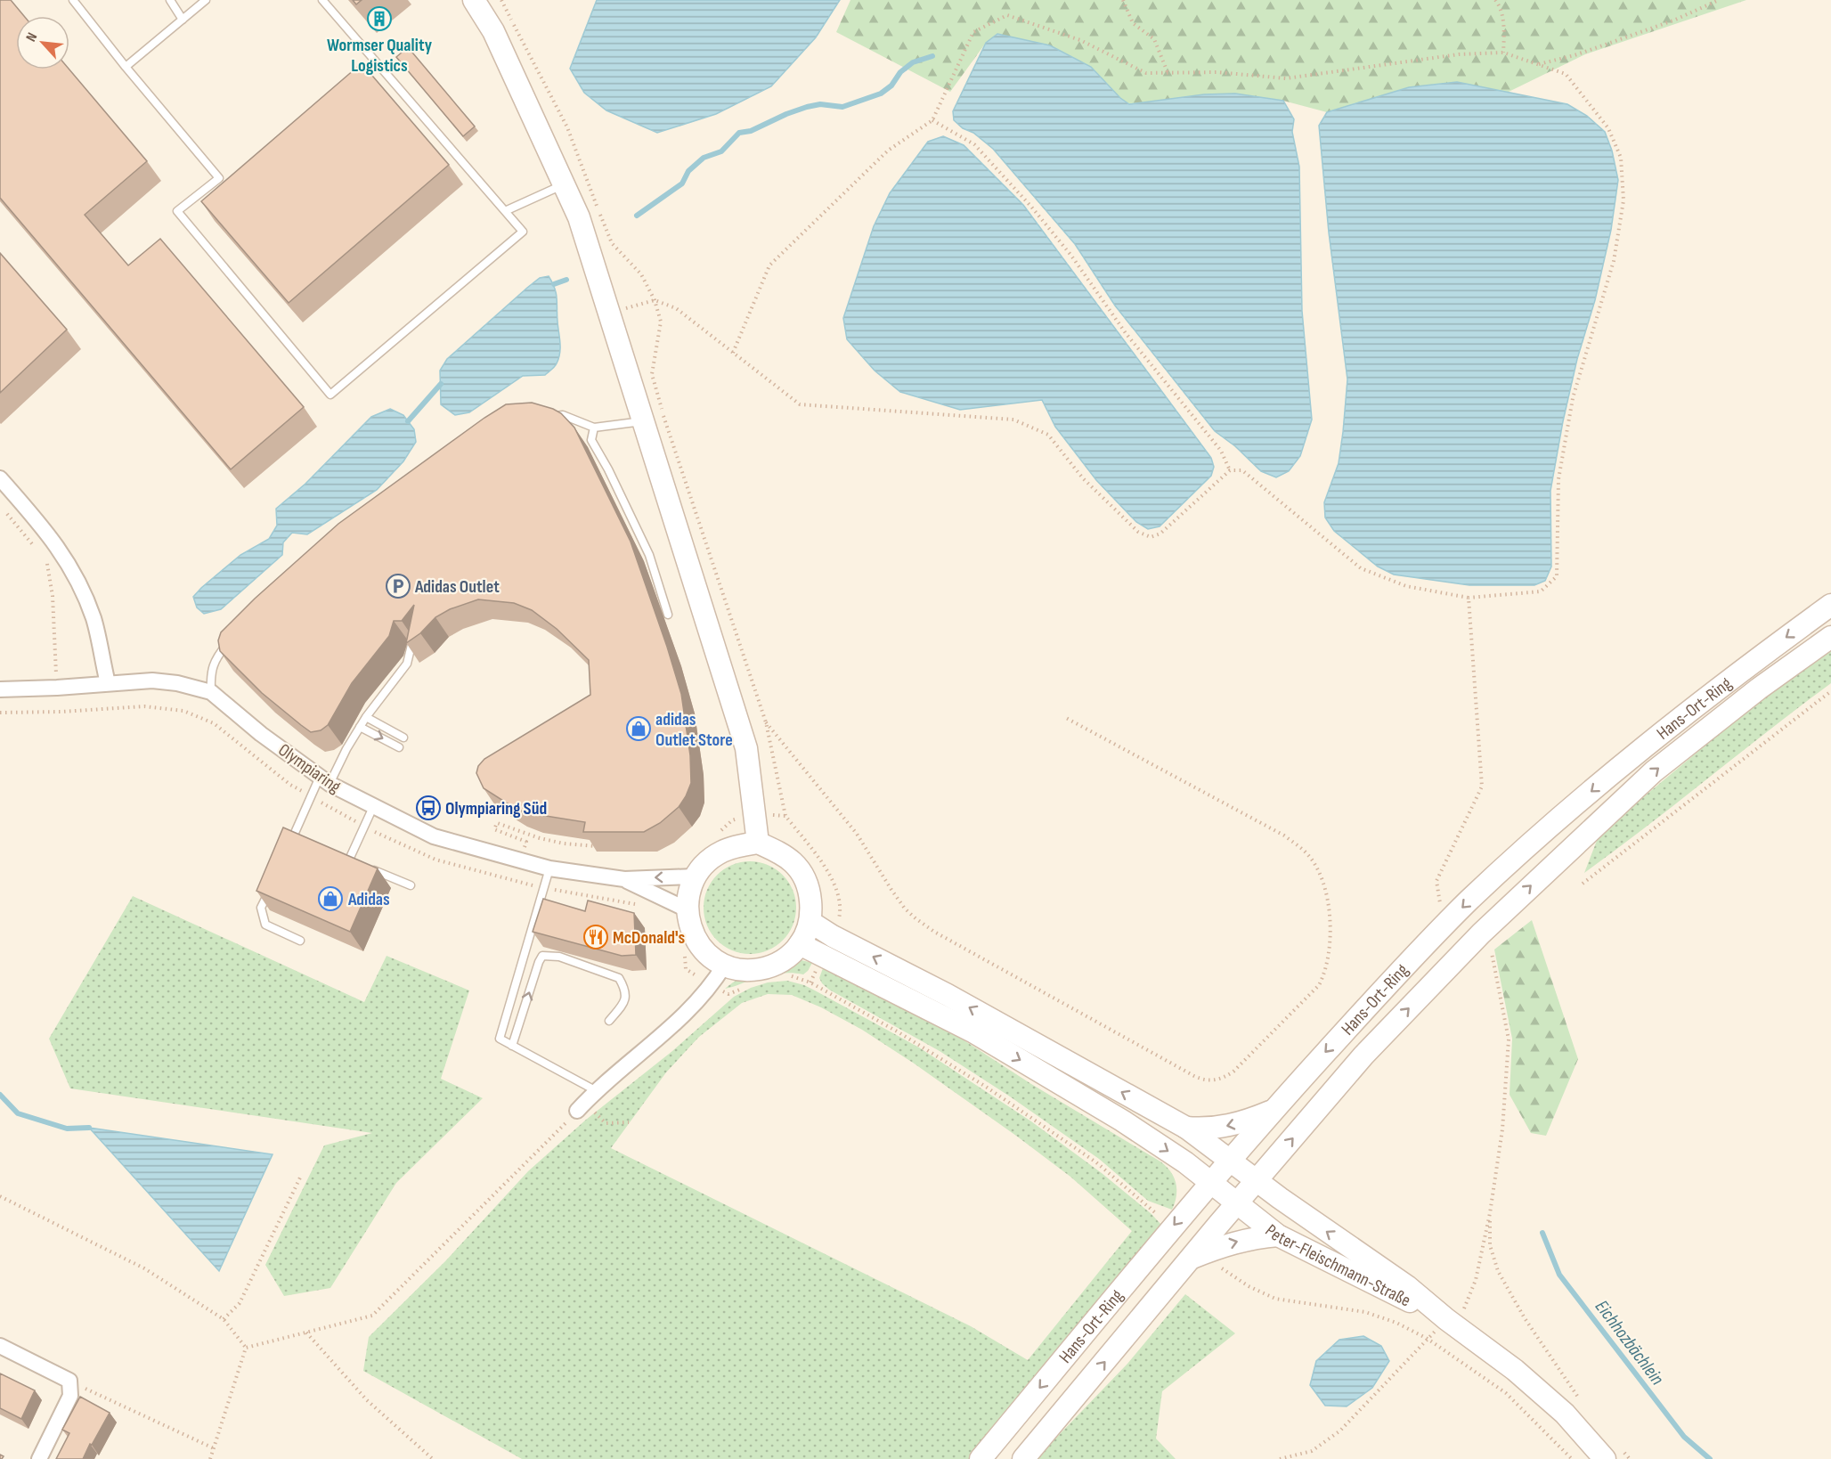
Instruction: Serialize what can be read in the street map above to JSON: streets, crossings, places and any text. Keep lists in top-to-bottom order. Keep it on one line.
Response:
{"streets":{"street":["Hans-Ort-Ring","Olympiaring","Peter-Fleischmann-Straße"]},"crossings":[["Hans-Ort-Ring","Peter-Fleischmann-Straße"],["Olympiaring","Peter-Fleischmann-Straße"]],"water":["Eichhozbächlein"],"places":{"building":["Wormser Quality Logistics"],"parking":["Adidas Outlet"],"shop":["adidas Outlet Store","Adidas"],"bus stop":["Olympiaring Süd"],"restaurant":["McDonald's"]},"north":"top left"}
